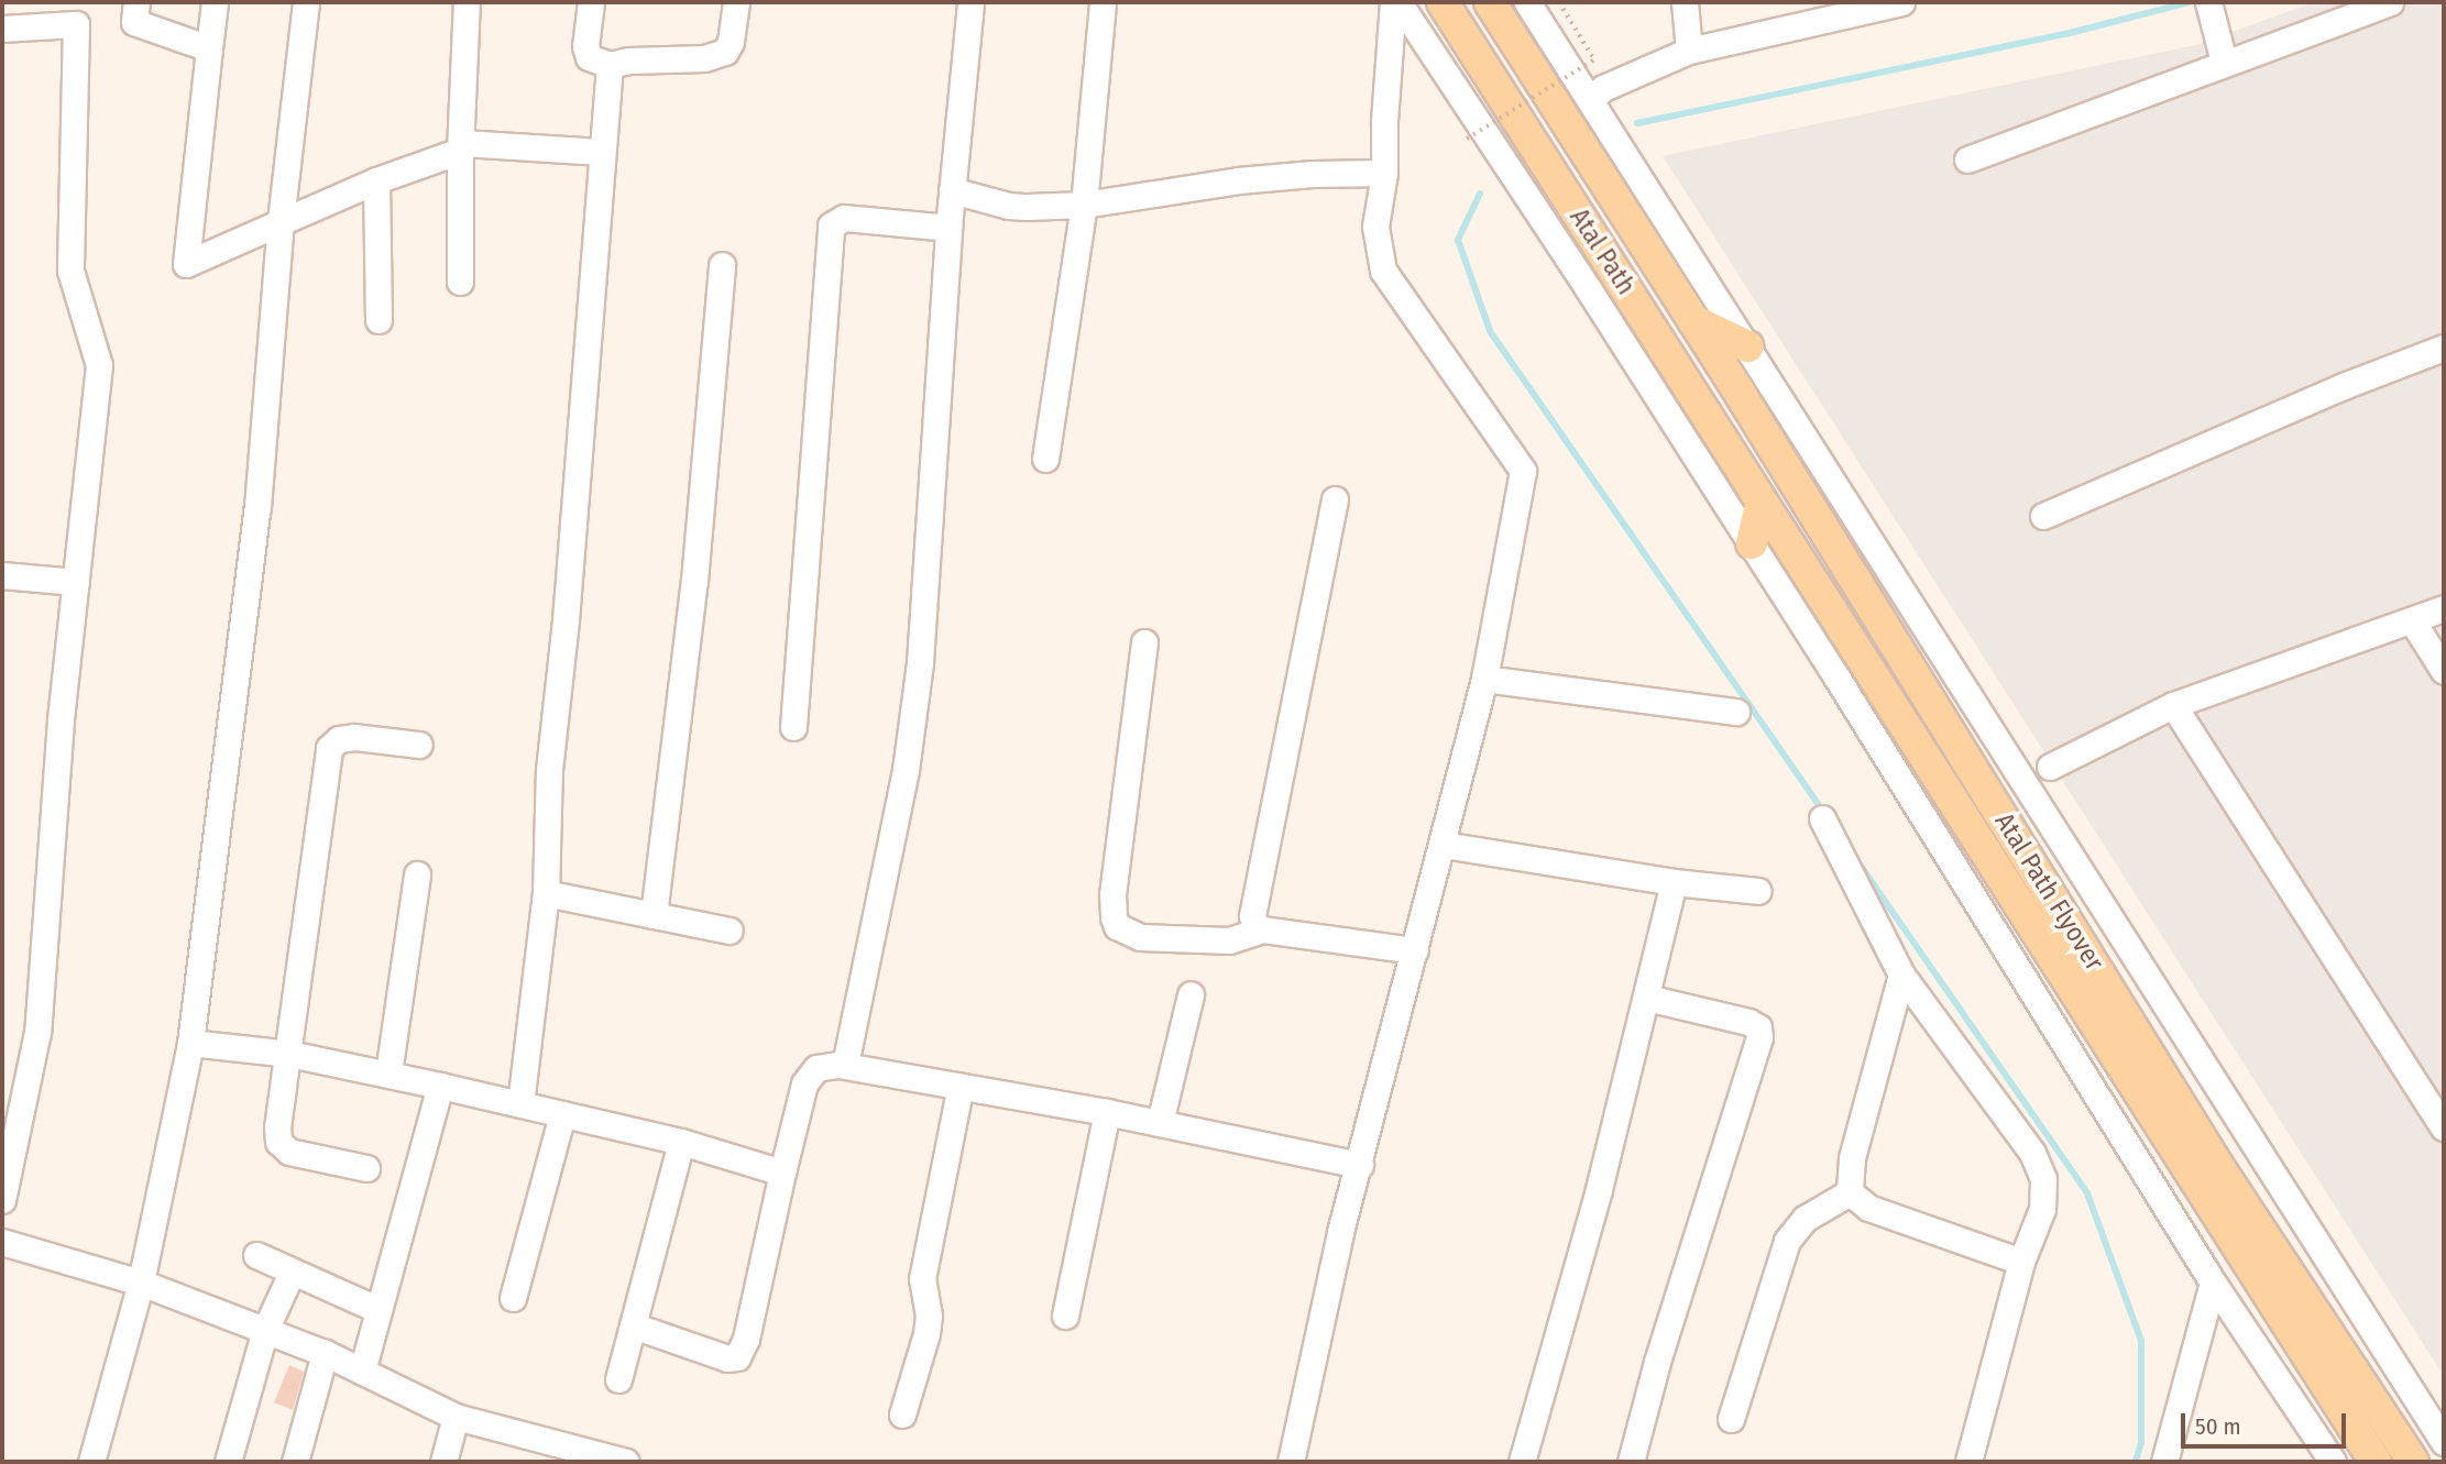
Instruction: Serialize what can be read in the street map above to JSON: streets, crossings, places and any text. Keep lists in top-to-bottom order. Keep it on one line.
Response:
{"streets":{"main road":["Atal Path","Atal Path Flyover"]},"crossings":[["Atal Path","Atal Path Flyover"]],"scale_bar":"50 m"}
